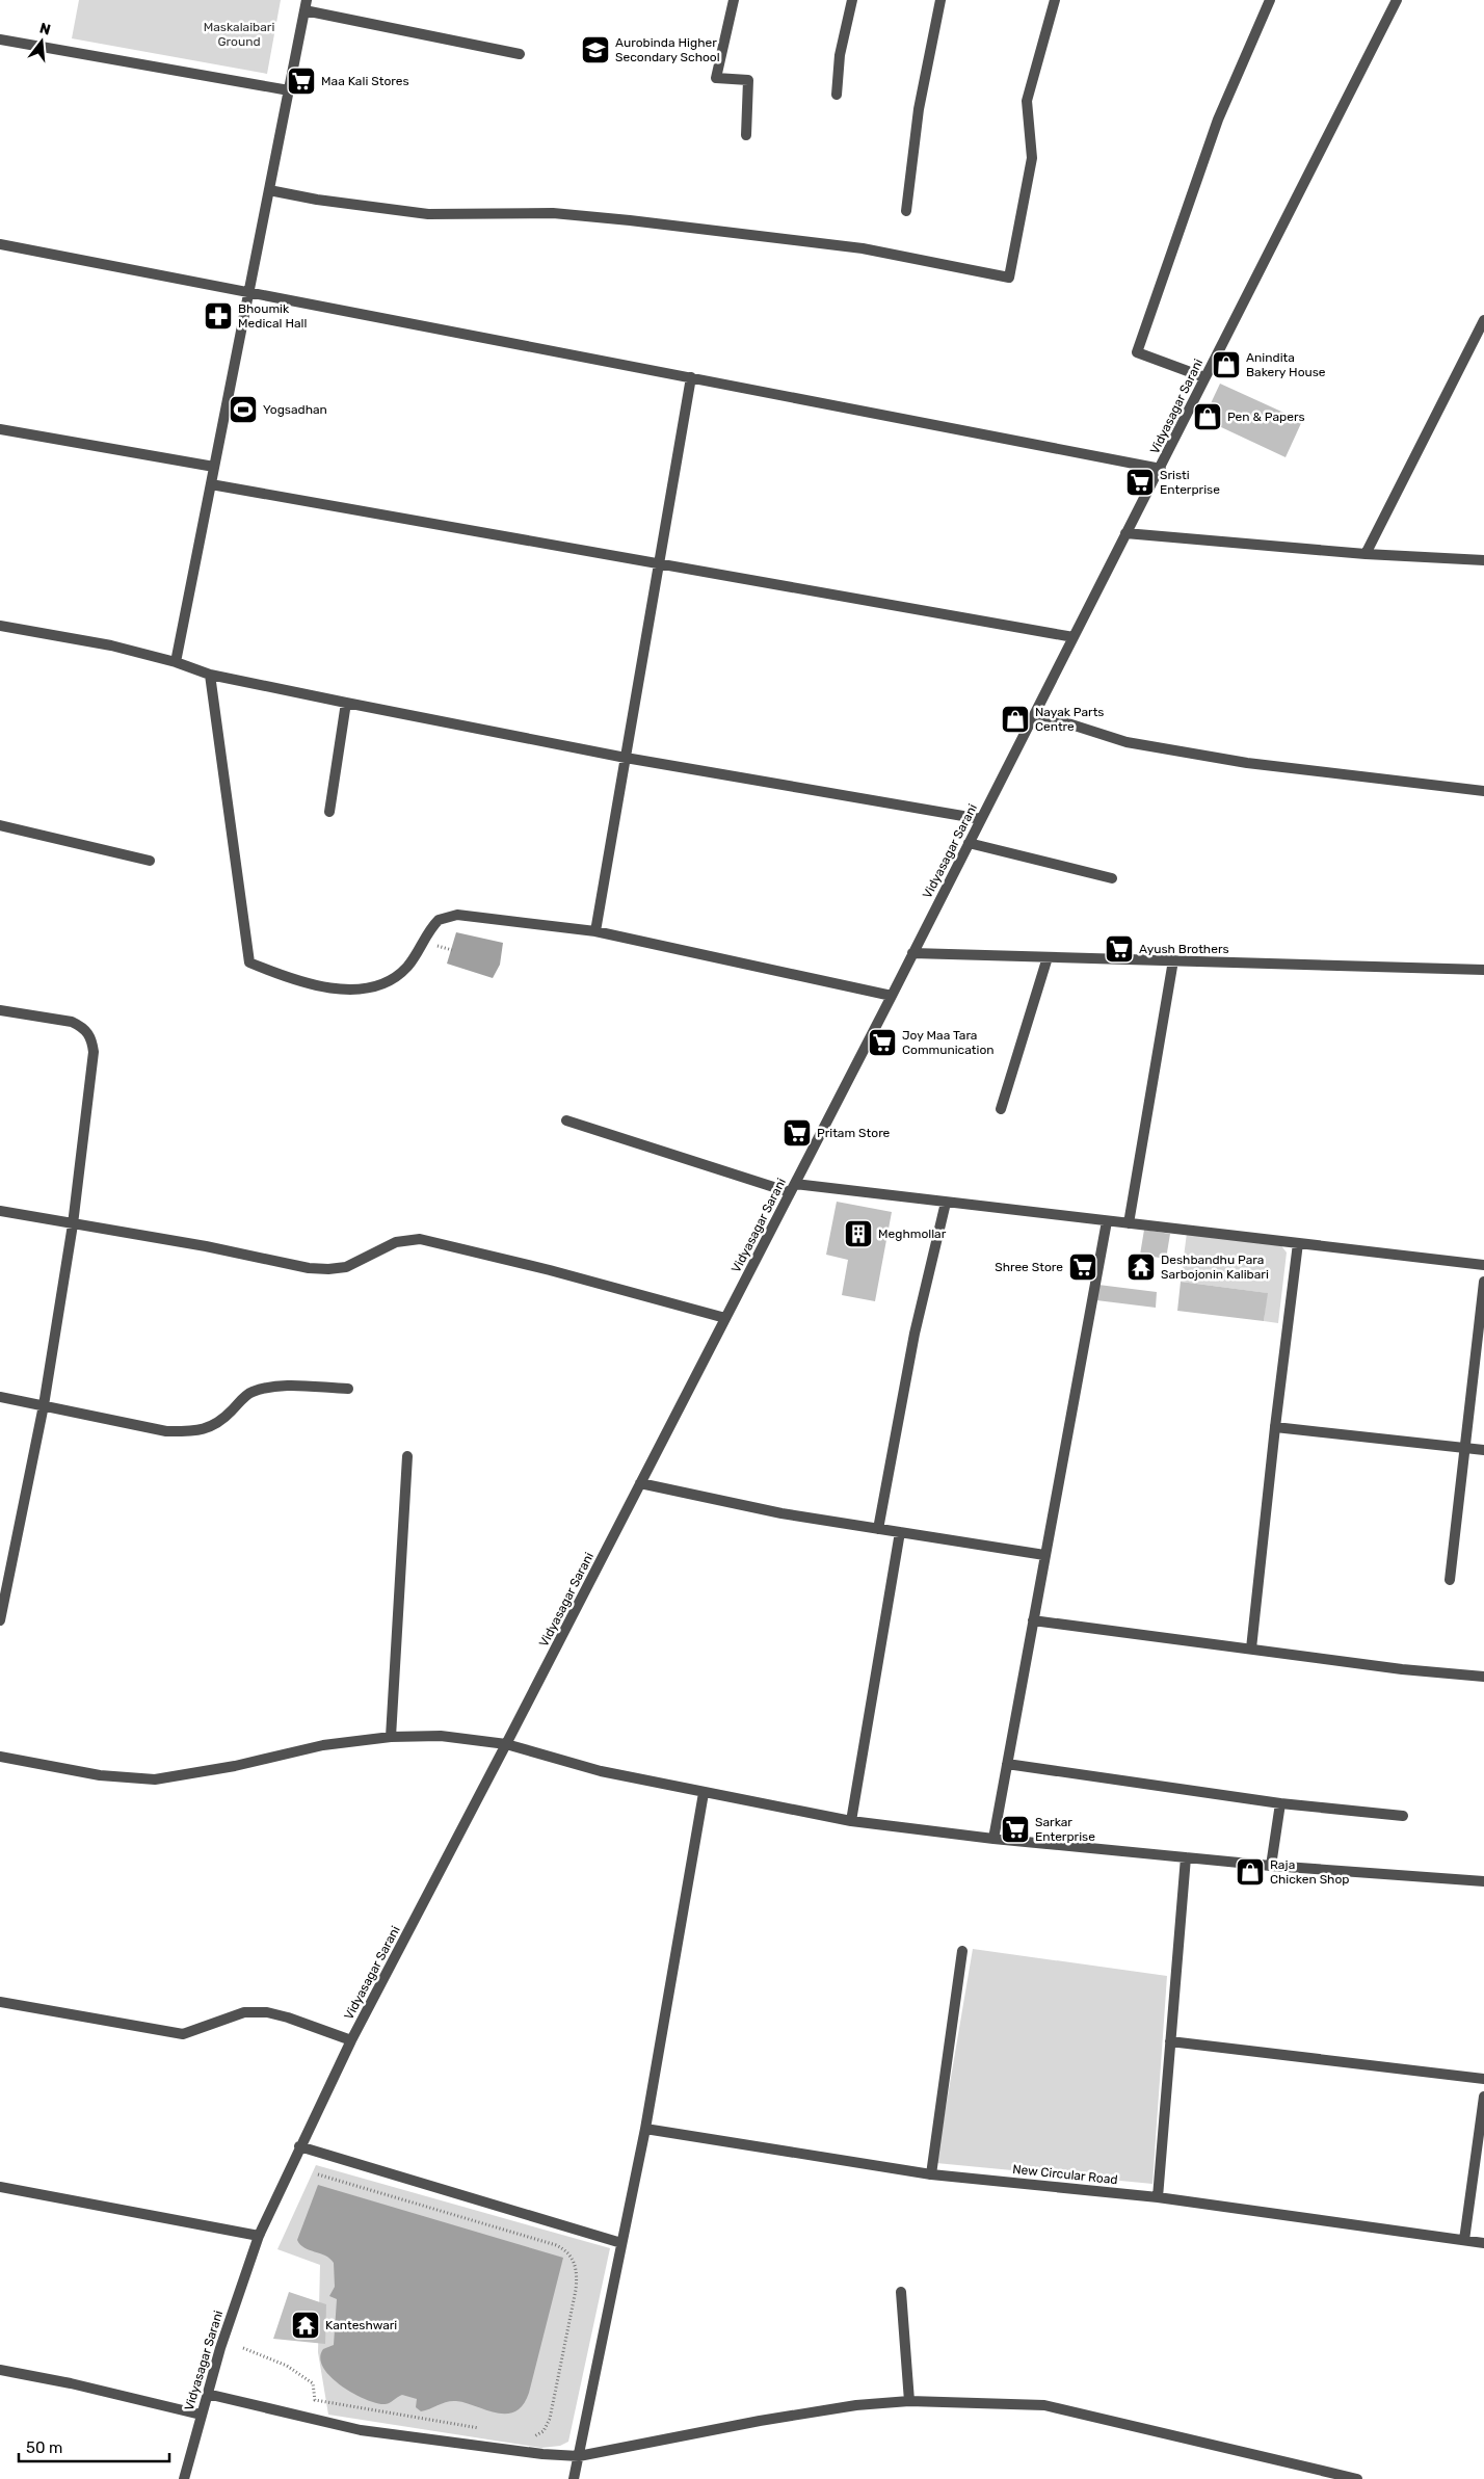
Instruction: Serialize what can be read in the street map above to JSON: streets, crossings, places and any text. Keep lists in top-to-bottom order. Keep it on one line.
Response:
{"streets":{"street":["Vidyasagar Sarani","New Circular Road"]},"parks":["Maskalaibari Ground"],"places":{"school or university":["Aurobinda Higher Secondary School"],"supermarket":["Maa Kali Stores","Sristi Enterprise","Ayush Brothers","Joy Maa Tara Communication","Pritam Store","Shree Store","Sarkar Enterprise"],"pharmacy":["Bhoumik Medical Hall"],"shop":["Anindita Bakery House","Pen & Papers","Nayak Parts Centre","Raja Chicken Shop"],"sports":["Yogsadhan"],"building":["Meghmollar"],"temple":["Deshbandhu Para Sarbojonin Kalibari","Kanteshwari"]},"scale_bar":"50 m","north":"top"}
